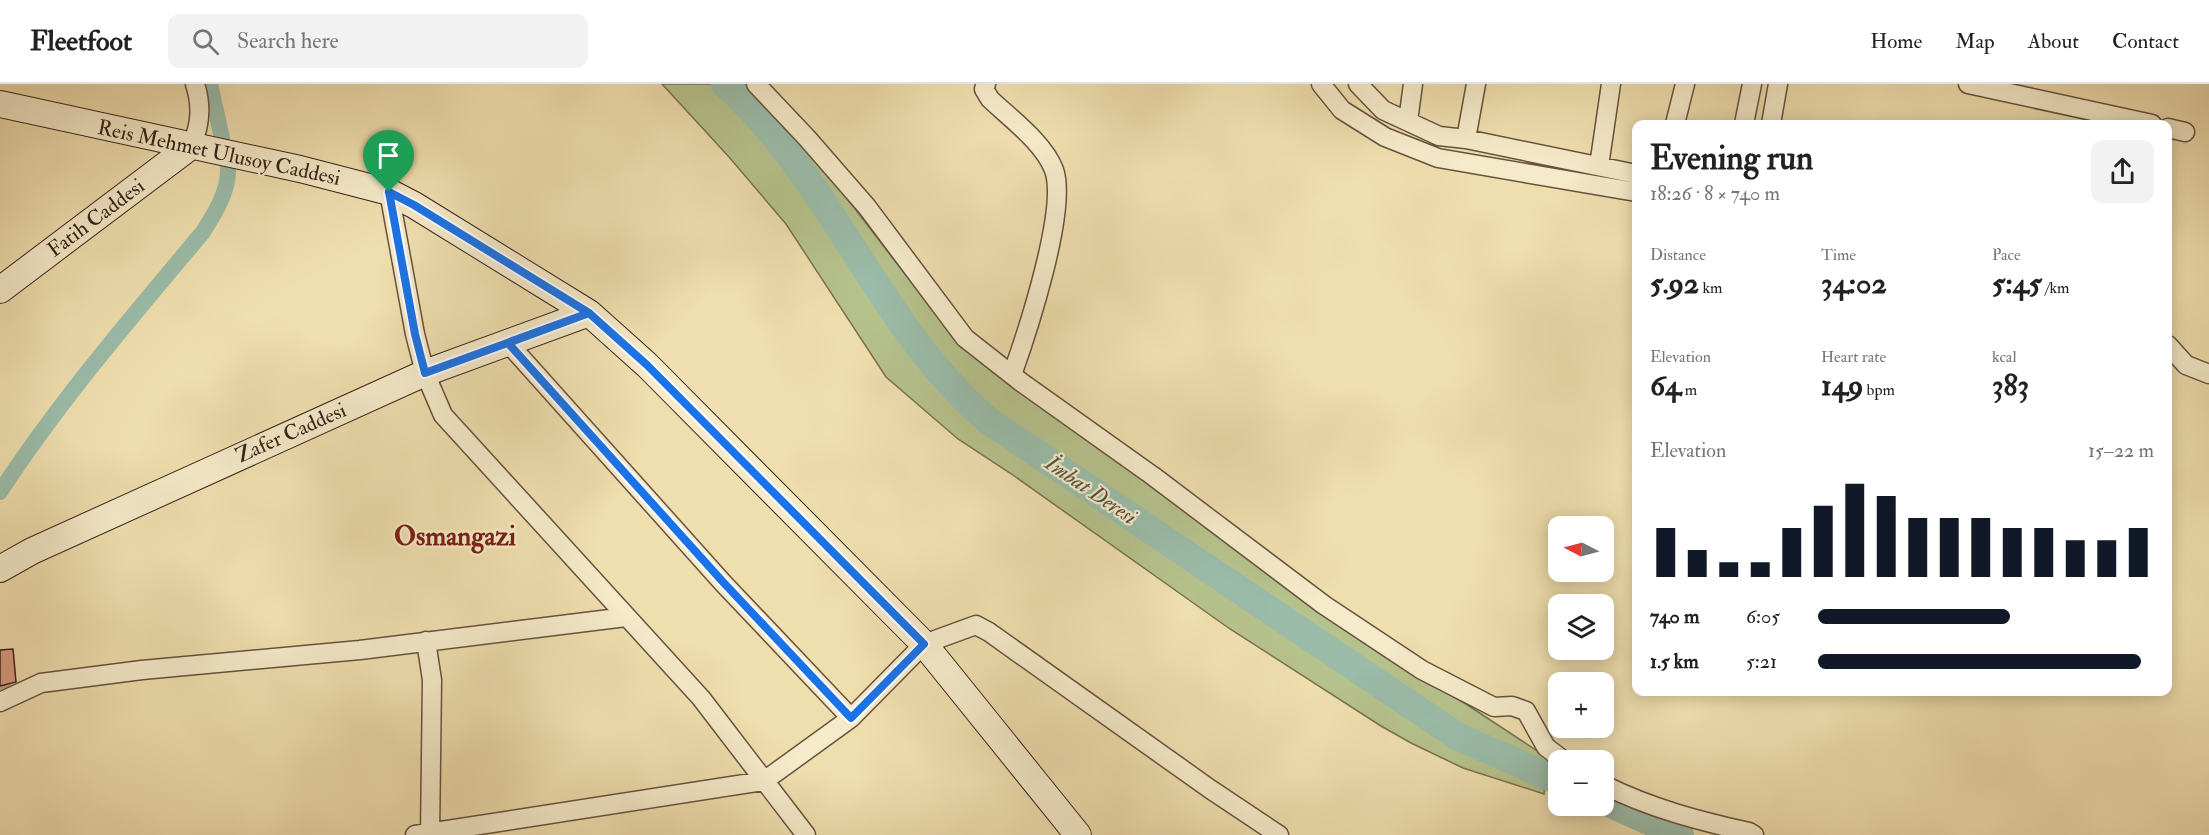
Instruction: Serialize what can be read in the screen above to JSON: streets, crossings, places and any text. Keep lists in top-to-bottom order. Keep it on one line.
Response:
{"streets":{"street":["Reis Mehmet Ulusoy Caddesi","Fatih Caddesi","Zafer Caddesi"]},"crossings":[["Reis Mehmet Ulusoy Caddesi","Fatih Caddesi"],["Reis Mehmet Ulusoy Caddesi","Zafer Caddesi"]],"districts":["Osmangazi"],"water":["İmbat Deresi"],"north":"left","page":{"header":"Fleetfoot","search":"Search here","nav":["Home","Map","About","Contact"],"heading":["Evening run","18:26 · 8 × 740 m"],"stats":[["Distance","5.92 km"],["Time","34:02"],["Pace","5:45 /km"],["Elevation","64 m"],["Heart rate","149 bpm"],["kcal","383"]],"chart":["Elevation","15–22 m"],"map_buttons":["+","−"],"list":[{"name":"740 m","note":"6:05"},{"name":"1.5 km","note":"5:21"}]}}
